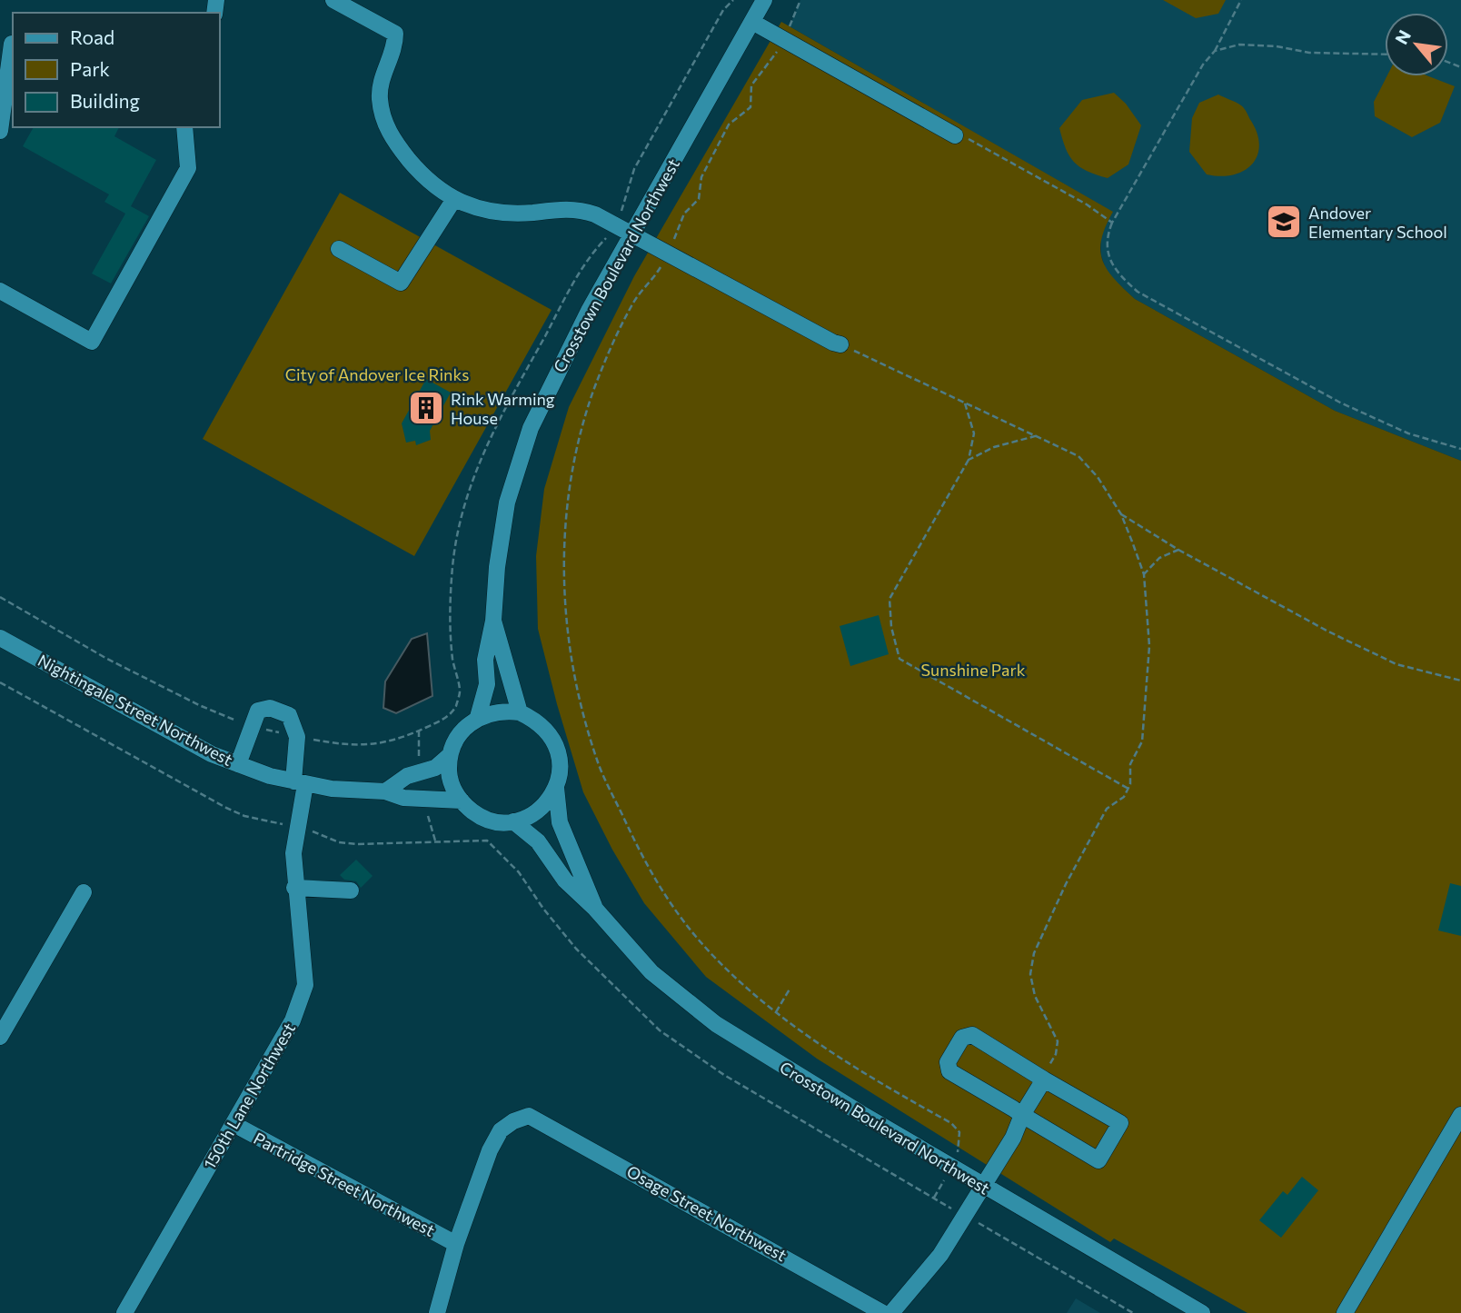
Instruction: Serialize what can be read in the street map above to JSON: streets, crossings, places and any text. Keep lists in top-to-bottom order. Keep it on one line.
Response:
{"streets":{"street":["Crosstown Boulevard Northwest","Nightingale Street Northwest","150th Lane Northwest","Partridge Street Northwest","Osage Street Northwest"]},"crossings":[["Crosstown Boulevard Northwest","Nightingale Street Northwest"],["Nightingale Street Northwest","150th Lane Northwest"],["150th Lane Northwest","Partridge Street Northwest"],["Partridge Street Northwest","Osage Street Northwest"]],"parks":["City of Andover Ice Rinks","Sunshine Park"],"places":{"school or university":["Andover Elementary School"],"building":["Rink Warming House"]},"legend":["Road","Park","Building"],"north":"top left"}
